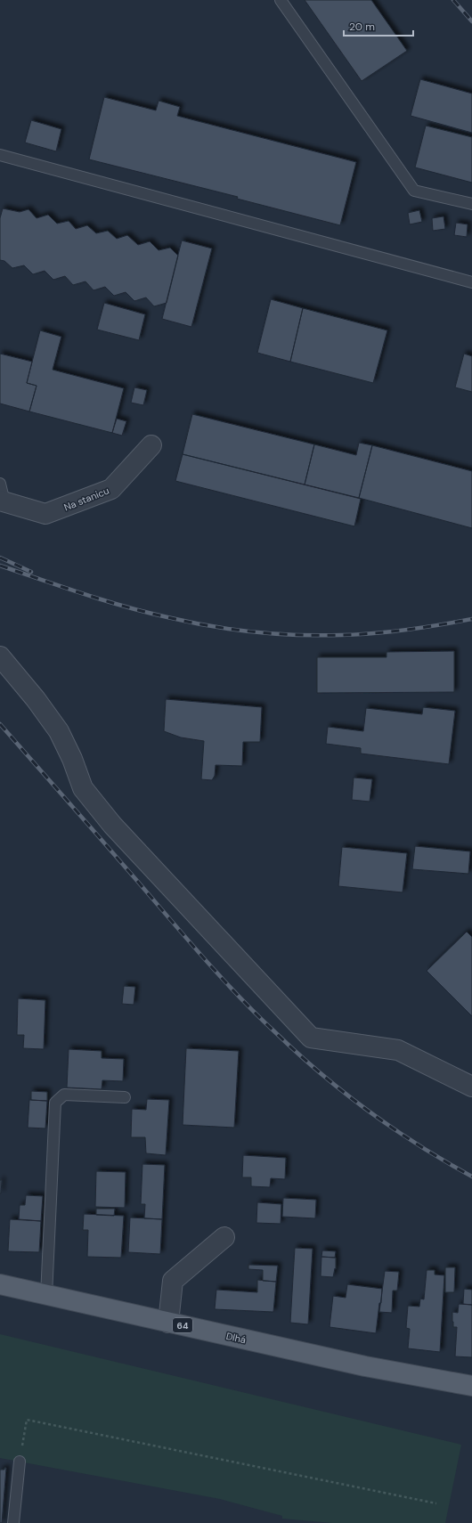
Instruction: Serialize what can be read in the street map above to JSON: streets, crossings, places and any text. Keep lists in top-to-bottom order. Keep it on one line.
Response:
{"streets":{"main road":["64","Dlhá"],"street":["Na stanicu"]},"scale_bar":"20 m"}
